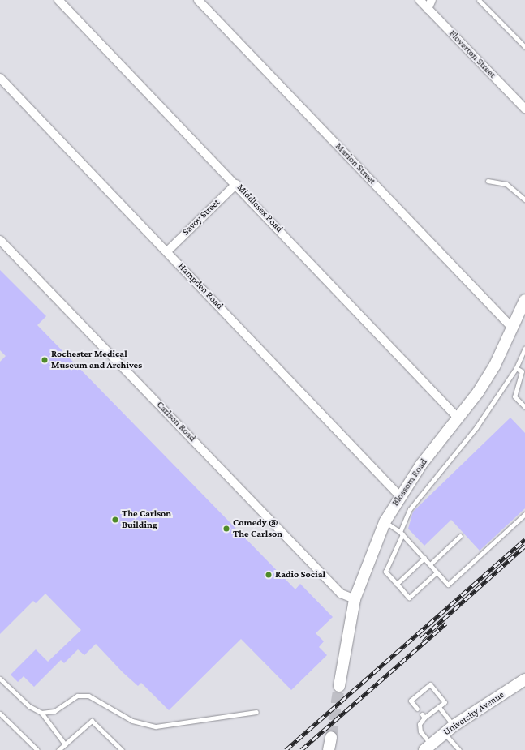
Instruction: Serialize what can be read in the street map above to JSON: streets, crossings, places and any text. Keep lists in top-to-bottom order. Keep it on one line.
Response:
{"streets":{"street":["Floverton Street","Marion Street","Middlesex Road","Savoy Street","Hampden Road","Carlson Road","Blossom Road","University Avenue"]},"crossings":[["Marion Street","Blossom Road"],["Middlesex Road","Savoy Street"],["Middlesex Road","Blossom Road"],["Savoy Street","Hampden Road"],["Hampden Road","Blossom Road"],["Carlson Road","Blossom Road"]],"places":["Rochester Medical Museum and Archives","The Carlson Building","Comedy @ The Carlson","Radio Social"]}
